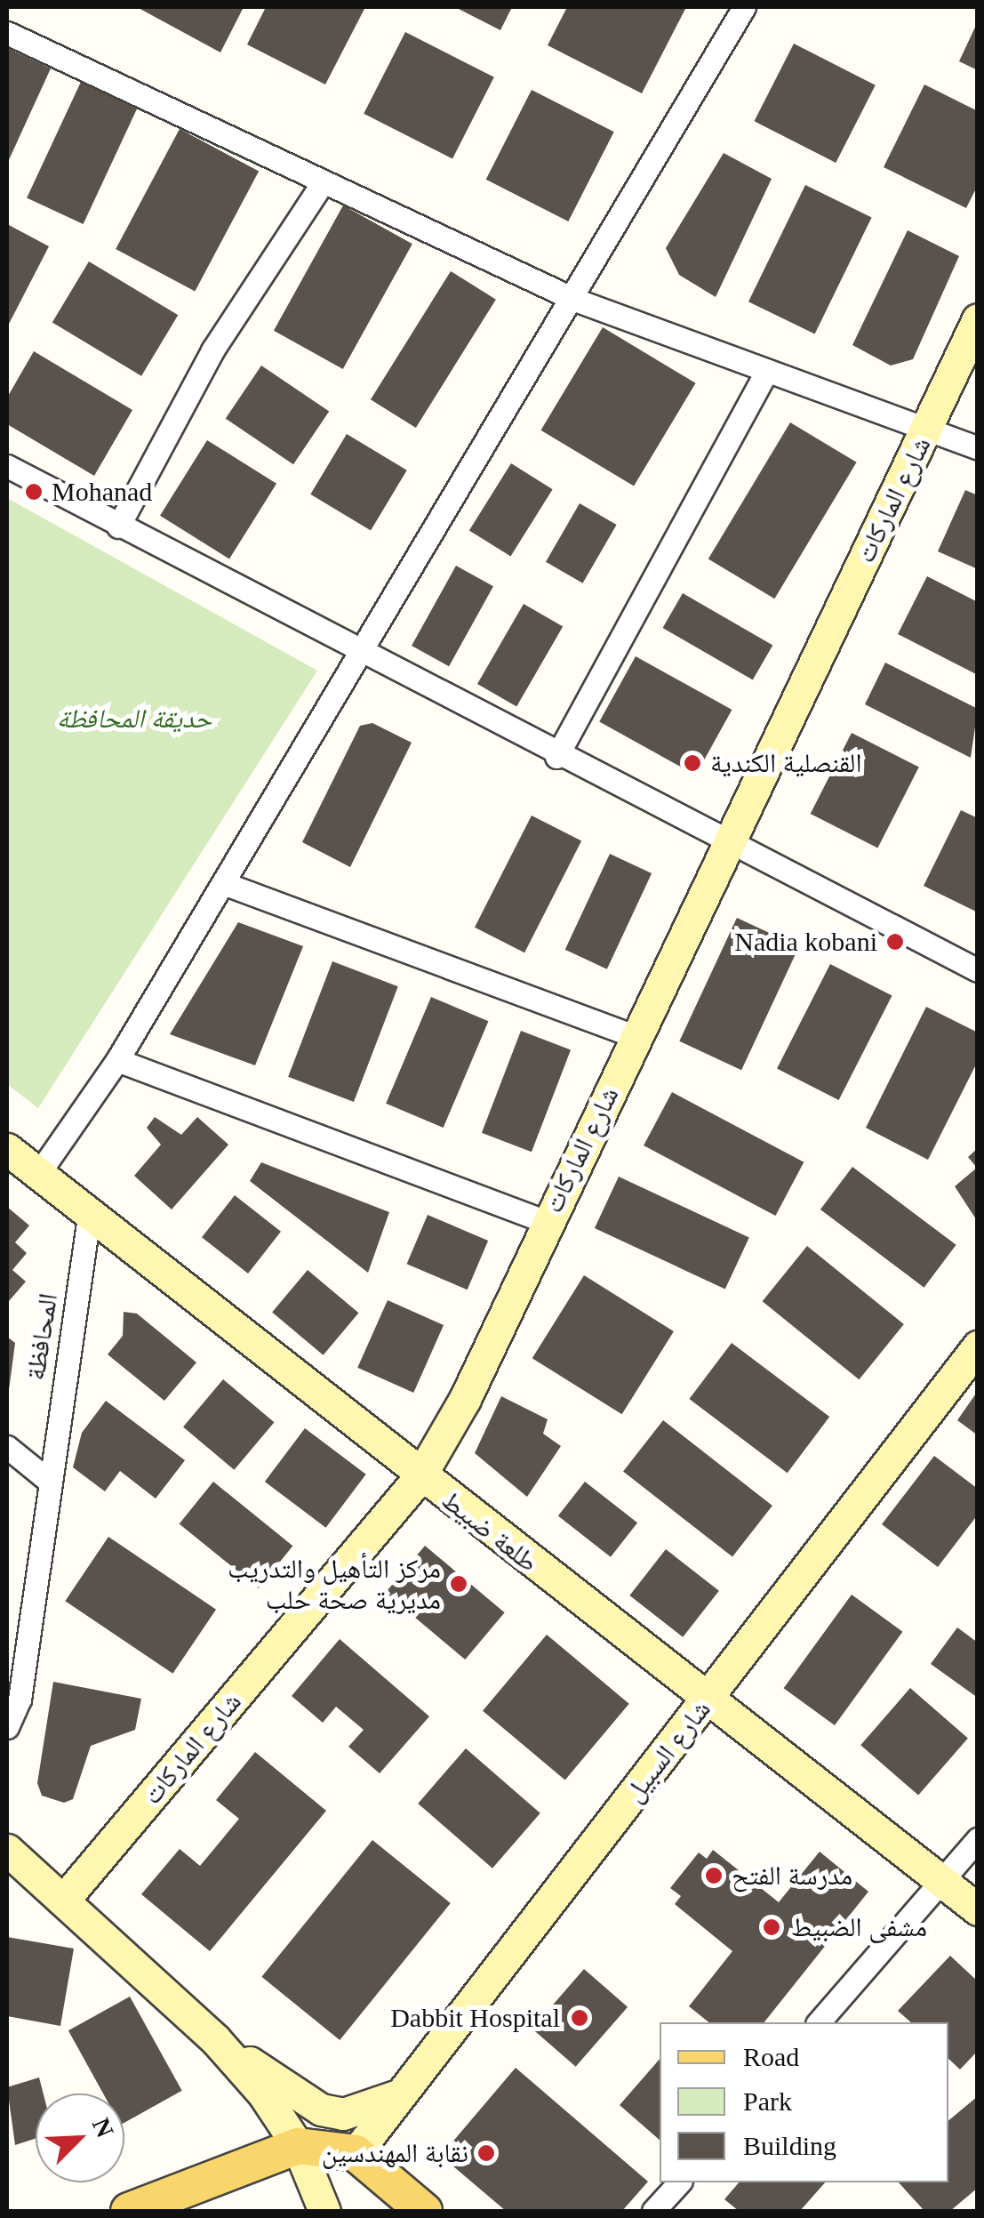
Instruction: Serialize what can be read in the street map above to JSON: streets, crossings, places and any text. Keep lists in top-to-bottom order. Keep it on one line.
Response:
{"streets":{"street":["شارع الماركات","المحافظة","طلعة ضبيط","شارع السبيل"]},"crossings":[["شارع الماركات","طلعة ضبيط"],["المحافظة","طلعة ضبيط"],["طلعة ضبيط","شارع السبيل"]],"parks":["حديقة المحافظة"],"places":["Mohanad","القنصلية الكندية","Nadia kobani","مركز التأهيل والتدريب مديرية صحة حلب","مدرسة الفتح","مشفى الضبيط","Dabbit Hospital","نقابة المهندسين"],"legend":["Road","Park","Building"],"north":"top right"}
